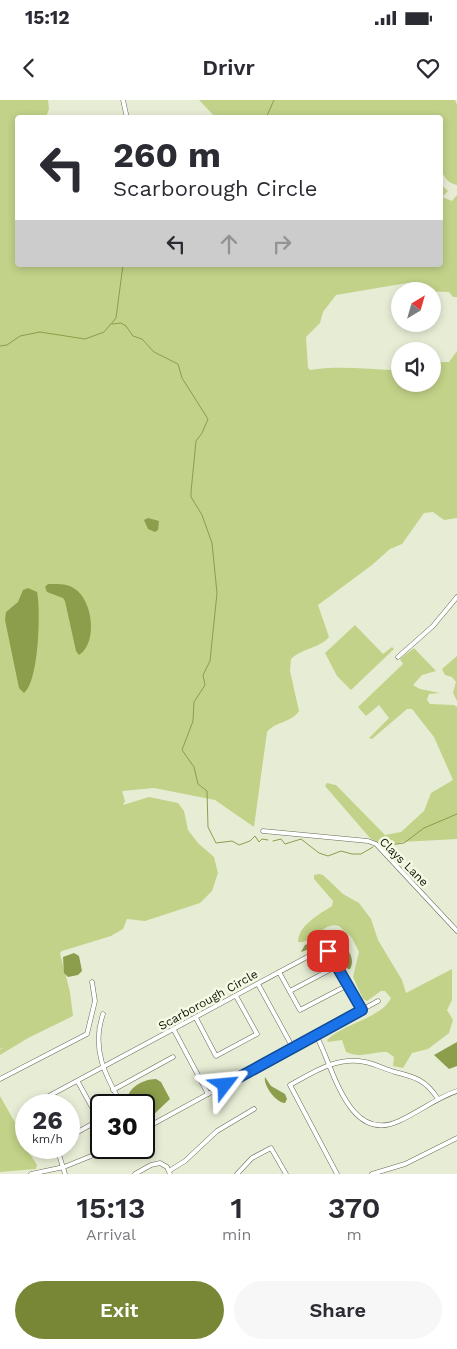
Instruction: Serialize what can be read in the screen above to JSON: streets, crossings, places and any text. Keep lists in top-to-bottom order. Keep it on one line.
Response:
{"streets":{"street":["Clays Lane","Scarborough Circle"]},"north":"top right","page":{"status":"15:12","header":"Drivr","turn":["260 m","Scarborough Circle"],"speed":"26 km/h","limit":"30","eta":["15:13","Arrival","1","min","370","m"],"buttons":["Exit","Share"]}}
